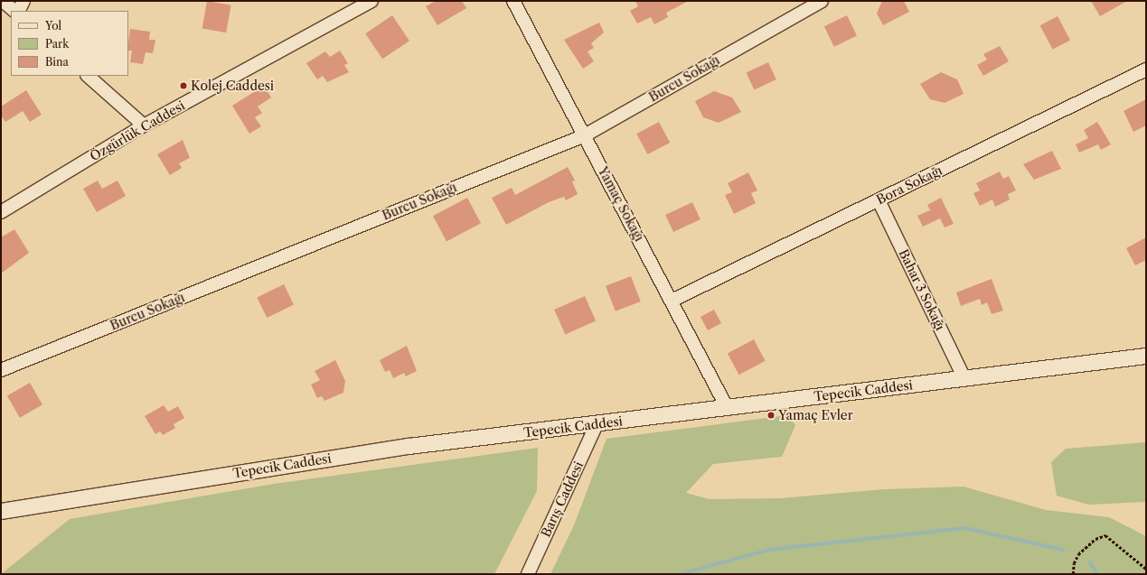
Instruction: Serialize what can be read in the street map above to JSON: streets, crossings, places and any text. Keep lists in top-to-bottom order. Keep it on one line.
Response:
{"streets":{"street":["Burcu Sokağı","Özgürlük Caddesi","Bora Sokağı","Yamaç Sokağı","Bahar 3 Sokağı","Tepecik Caddesi","Barış Caddesi"]},"crossings":[["Burcu Sokağı","Yamaç Sokağı"],["Bora Sokağı","Yamaç Sokağı"],["Bora Sokağı","Bahar 3 Sokağı"],["Yamaç Sokağı","Tepecik Caddesi"],["Bahar 3 Sokağı","Tepecik Caddesi"],["Tepecik Caddesi","Barış Caddesi"]],"places":["Kolej Caddesi","Yamaç Evler"],"legend":["Yol","Park","Bina"]}
